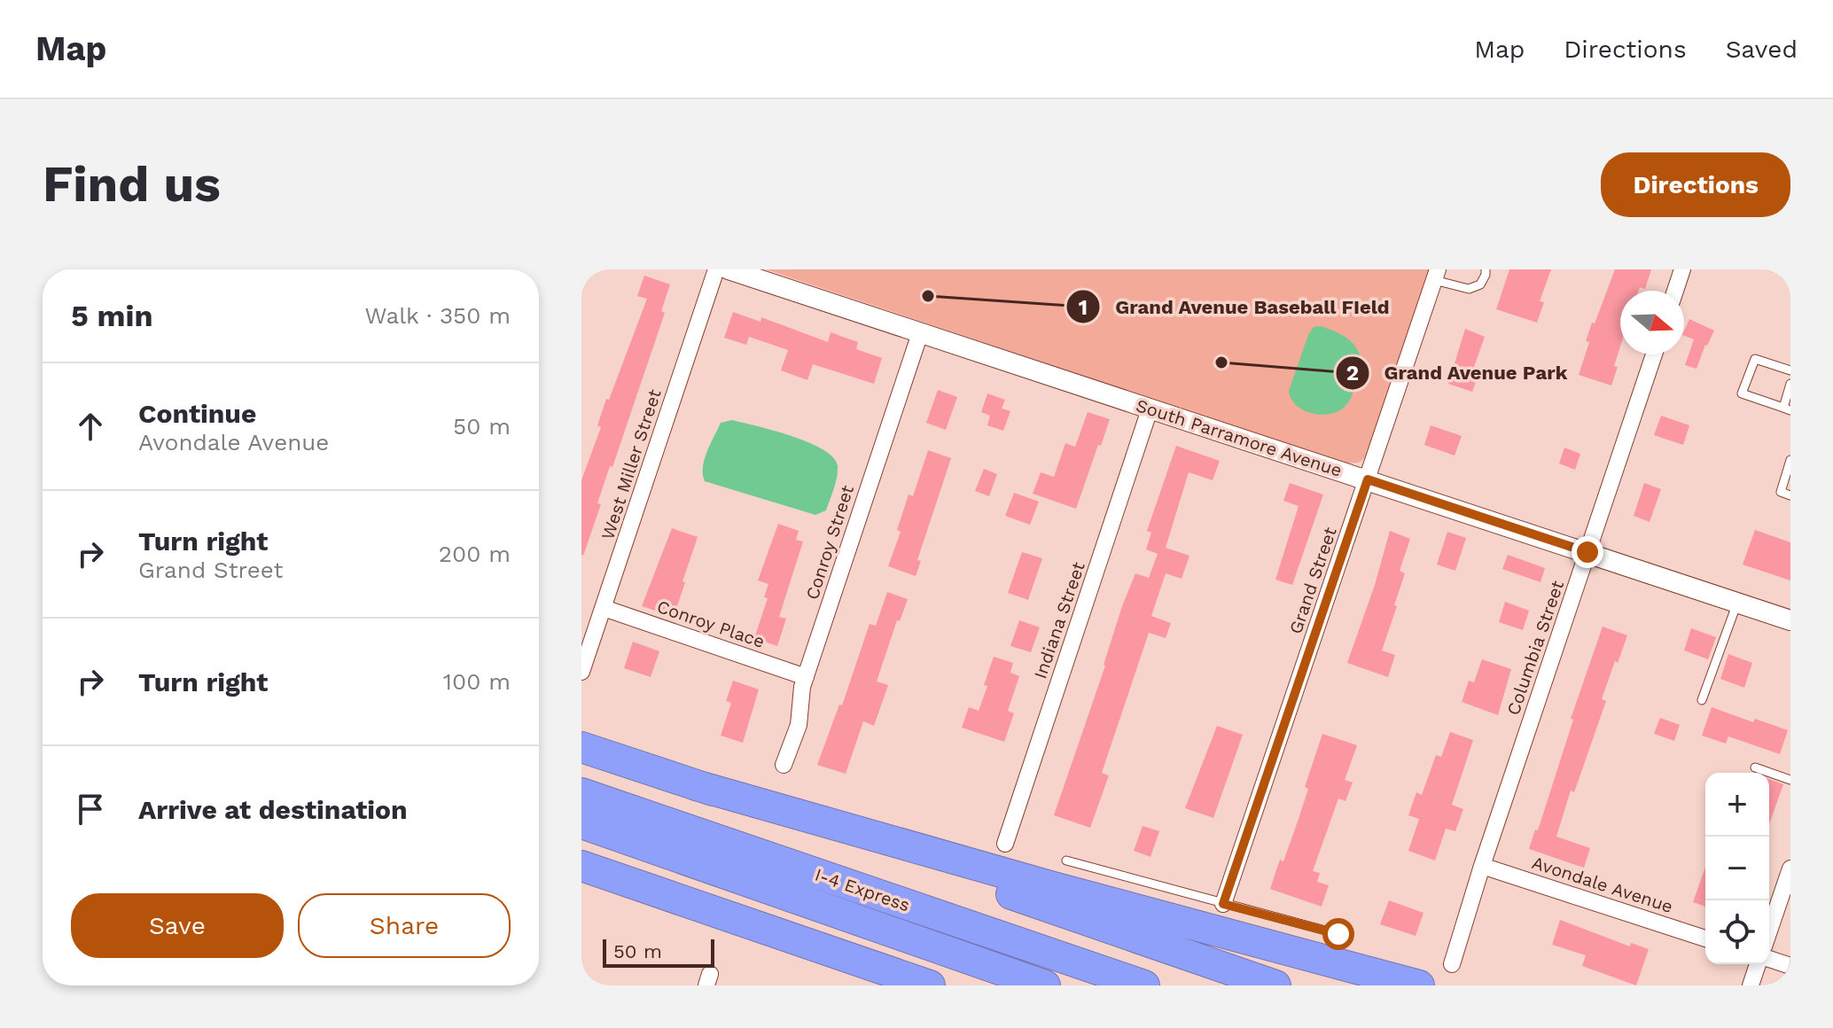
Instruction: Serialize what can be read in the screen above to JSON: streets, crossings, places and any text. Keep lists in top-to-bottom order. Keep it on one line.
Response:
{"streets":{"highway":["I-4 Express"],"street":["South Parramore Avenue","West Miller Street","Conroy Street","Grand Street","Indiana Street","Conroy Place","Columbia Street","Avondale Avenue"]},"crossings":[["South Parramore Avenue","Conroy Street"],["South Parramore Avenue","Grand Street"],["South Parramore Avenue","Indiana Street"],["South Parramore Avenue","Columbia Street"],["West Miller Street","Conroy Place"],["Conroy Street","Conroy Place"],["Columbia Street","Avondale Avenue"]],"places":["Grand Avenue Baseball FIeld","Grand Avenue Park"],"scale_bar":"50 m","north":"right","page":{"header":"Map","nav":["Map","Directions","Saved"],"buttons":["Directions",["Save","Share"]],"title":"Find us","heading":["5 min","Walk · 350 m"],"list":[["Continue","Avondale Avenue","50 m"],["Turn right","Grand Street","200 m"],["Turn right","100 m"],"Arrive at destination"],"map_buttons":["+","−"],"scale":"50 m"}}
